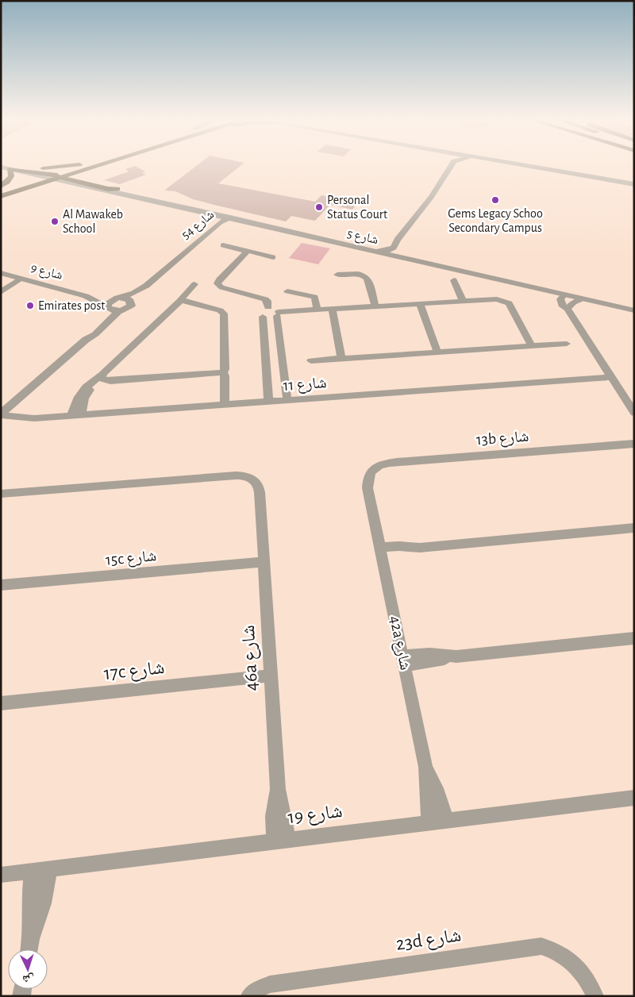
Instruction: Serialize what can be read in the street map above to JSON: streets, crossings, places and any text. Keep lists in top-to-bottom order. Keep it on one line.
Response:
{"streets":{"street":["شارع 54","شارع 5","شارع 9","شارع 11","13b شارع","15c شارع","42a شارع","46a شارع","17c شارع","شارع 19","23d شارع"]},"crossings":[["شارع 54","شارع 5"],["شارع 54","شارع 9"],["13b شارع","42a شارع"],["15c شارع","46a شارع"],["42a شارع","شارع 19"],["46a شارع","17c شارع"],["46a شارع","شارع 19"]],"places":["Gems Legacy Schoo Secondary Campus","Personal Status Court","Al Mawakeb School","Emirates post"],"north":"bottom"}
